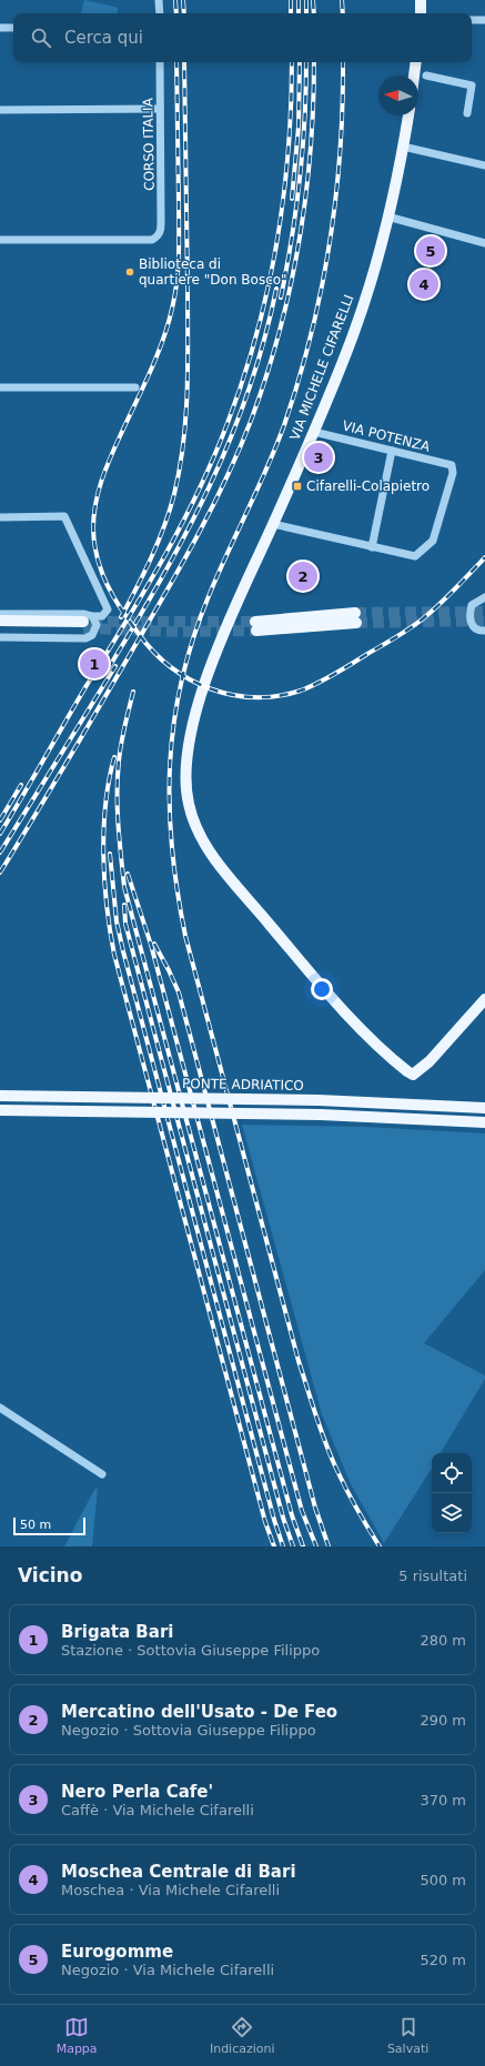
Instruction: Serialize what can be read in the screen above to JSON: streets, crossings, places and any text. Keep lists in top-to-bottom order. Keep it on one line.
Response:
{"streets":{"main road":["VIA MICHELE CIFARELLI","PONTE ADRIATICO"],"street":["CORSO ITALIA","VIA POTENZA"]},"crossings":[["VIA MICHELE CIFARELLI","VIA POTENZA"]],"places":{"other":["Biblioteca di quartiere \"Don Bosco\""],"transit":["Cifarelli-Colapietro"]},"scale_bar":"50 m","north":"left","page":{"search":"Cerca qui","pins":["5","4","3","2","1"],"scale":"50 m","heading":["Vicino","5 risultati"],"list":[{"mark":"1","name":"Brigata Bari","note":"Stazione · Sottovia Giuseppe Filippo","value":"280 m"},{"mark":"2","name":"Mercatino dell'Usato - De Feo","note":"Negozio · Sottovia Giuseppe Filippo","value":"290 m"},{"mark":"3","name":"Nero Perla Cafe'","note":"Caffè · Via Michele Cifarelli","value":"370 m"},{"mark":"4","name":"Moschea Centrale di Bari","note":"Moschea · Via Michele Cifarelli","value":"500 m"},{"mark":"5","name":"Eurogomme","note":"Negozio · Via Michele Cifarelli","value":"520 m"}],"nav":["Mappa","Indicazioni","Salvati"]}}
